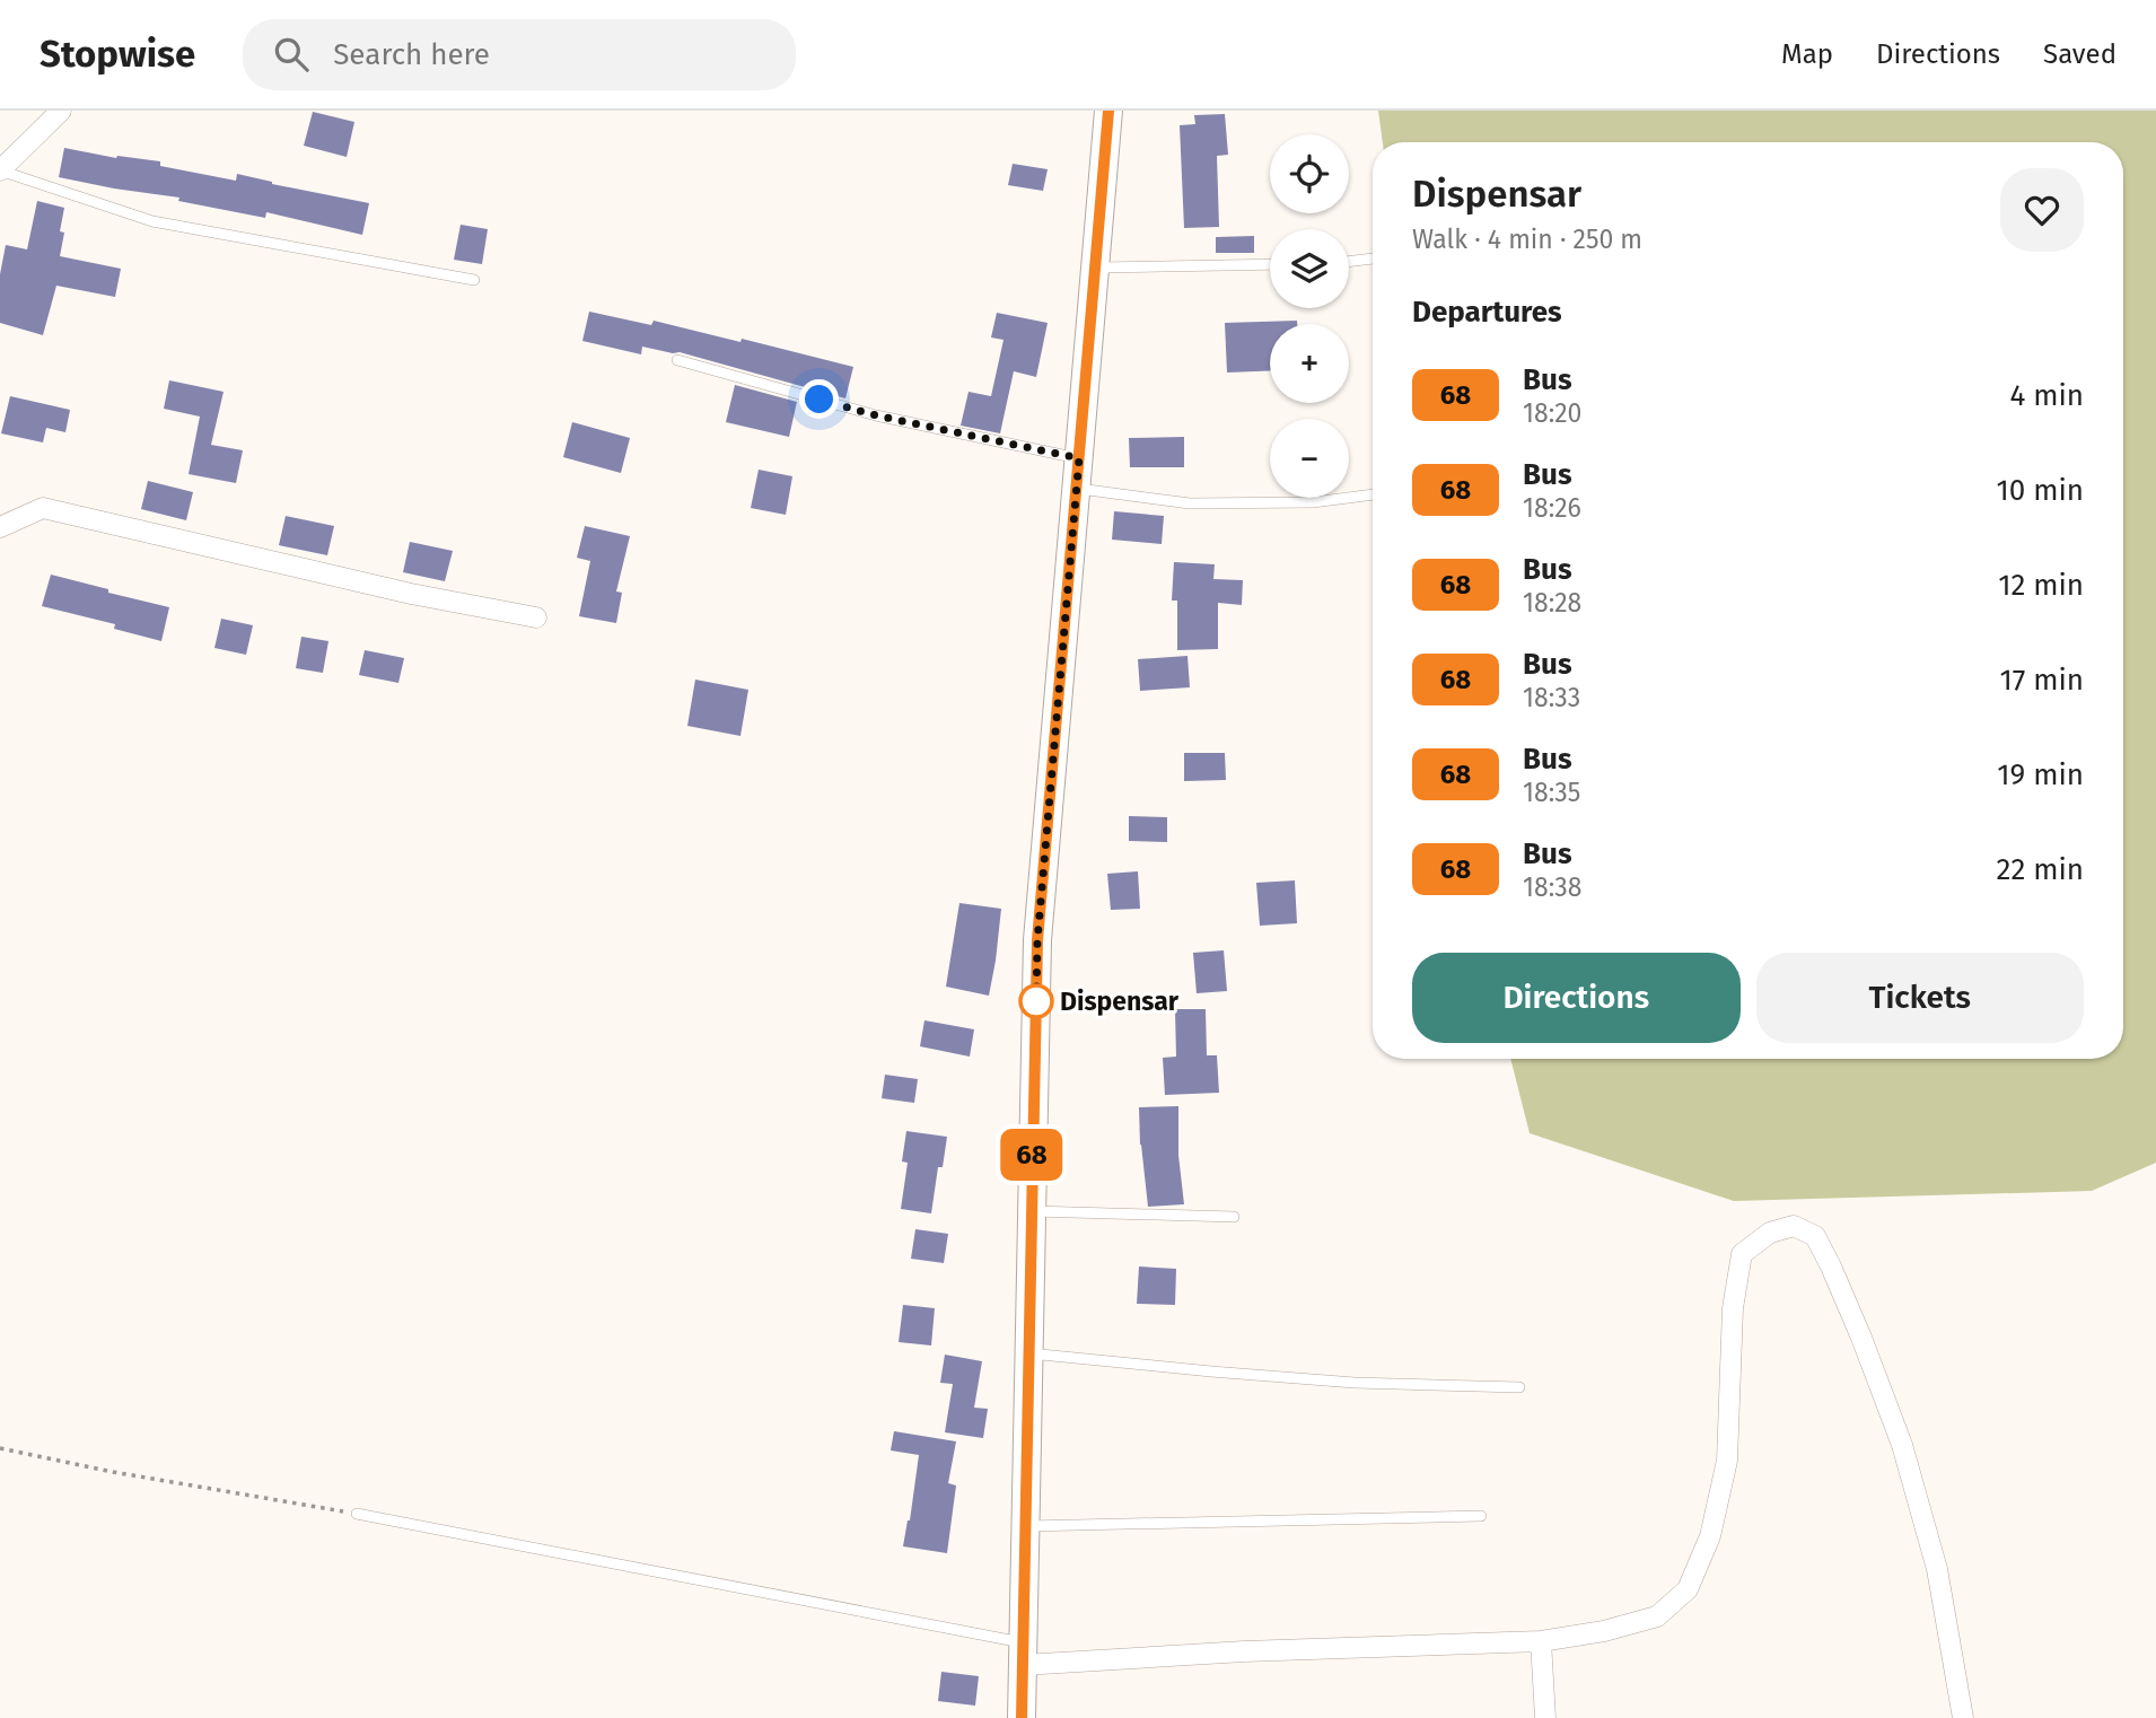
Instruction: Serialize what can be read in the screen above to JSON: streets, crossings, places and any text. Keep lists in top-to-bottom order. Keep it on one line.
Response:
{"places":["Dispensar"],"lines":["bus line 68"],"page":{"header":"Stopwise","search":"Search here","nav":["Map","Directions","Saved"],"on_map":"68","map_buttons":["+","−"],"heading":[["Dispensar","Walk · 4 min · 250 m"],"Departures"],"list":[{"mark":"68","name":"Bus","note":"18:20","value":"4 min"},{"mark":"68","name":"Bus","note":"18:26","value":"10 min"},{"mark":"68","name":"Bus","note":"18:28","value":"12 min"},{"mark":"68","name":"Bus","note":"18:33","value":"17 min"},{"mark":"68","name":"Bus","note":"18:35","value":"19 min"},{"mark":"68","name":"Bus","note":"18:38","value":"22 min"}],"buttons":["Directions","Tickets"]}}
